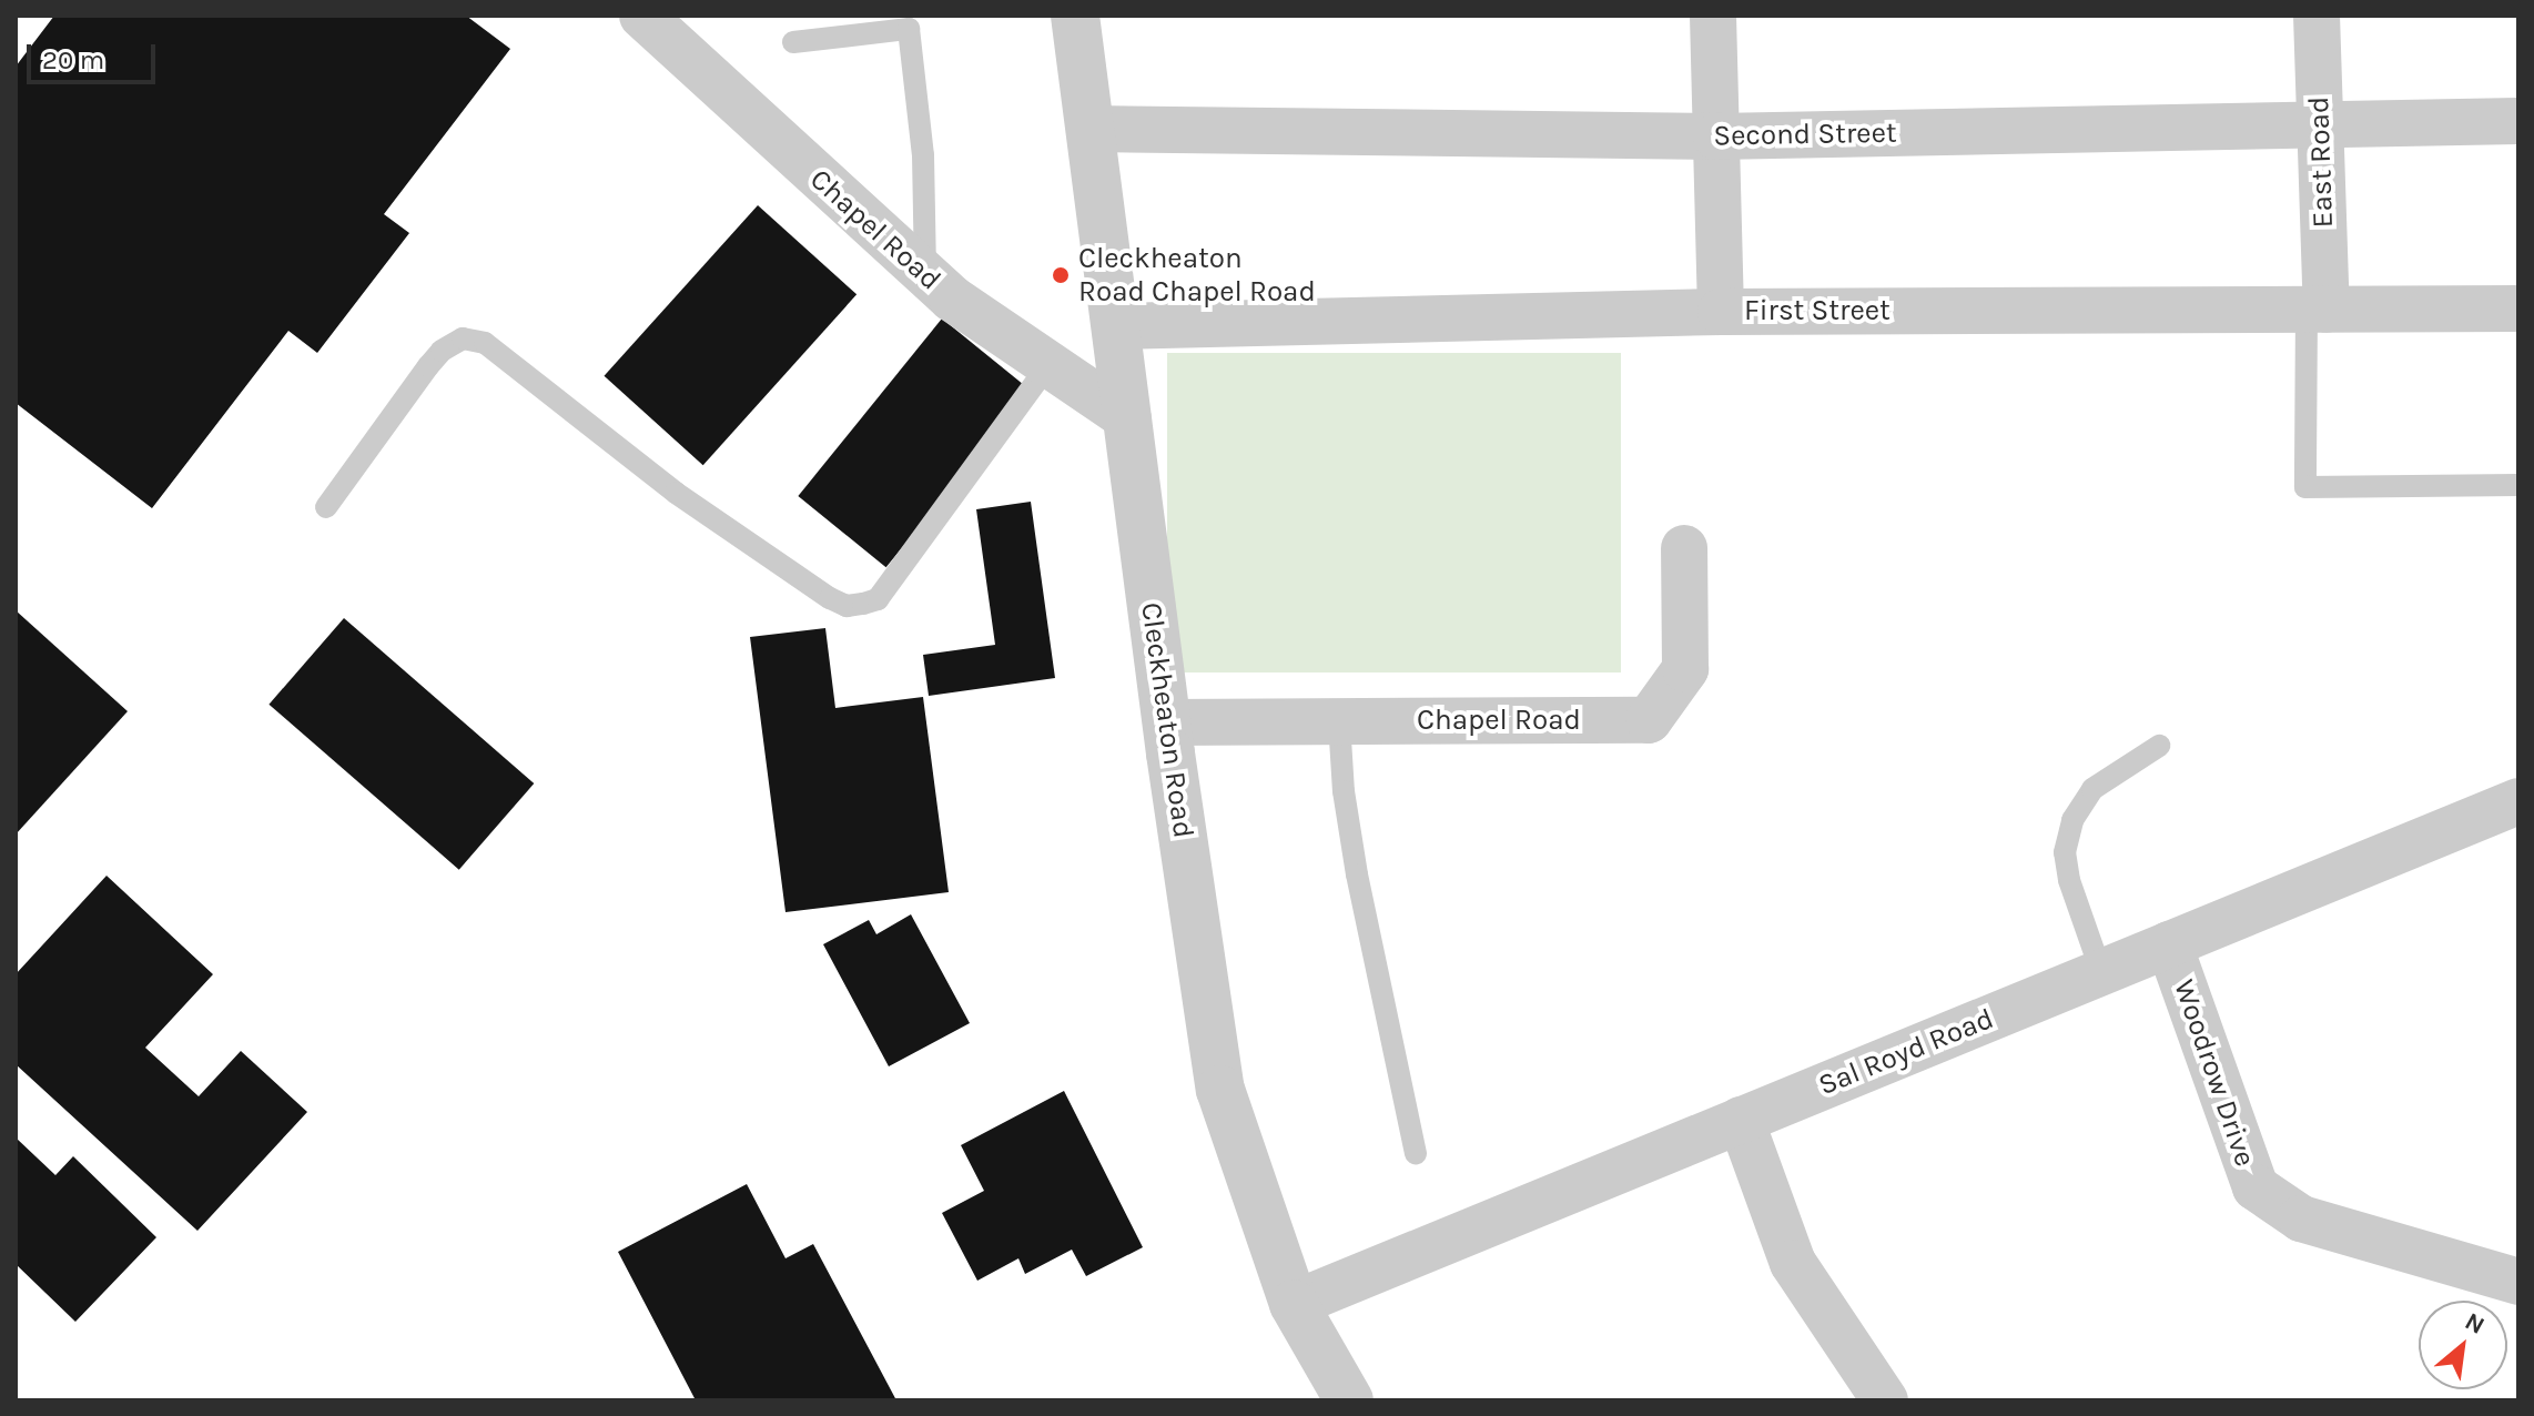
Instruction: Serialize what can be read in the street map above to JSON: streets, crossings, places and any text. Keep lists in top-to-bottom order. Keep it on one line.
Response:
{"streets":{"street":["Second Street","East Road","Chapel Road","First Street","Cleckheaton Road","Sal Royd Road","Woodrow Drive"]},"crossings":[["Second Street","East Road"],["Second Street","Cleckheaton Road"],["East Road","First Street"],["Chapel Road","Cleckheaton Road"],["First Street","Cleckheaton Road"],["Cleckheaton Road","Sal Royd Road"],["Sal Royd Road","Woodrow Drive"]],"places":["Cleckheaton Road Chapel Road"],"scale_bar":"20 m","north":"top right"}
